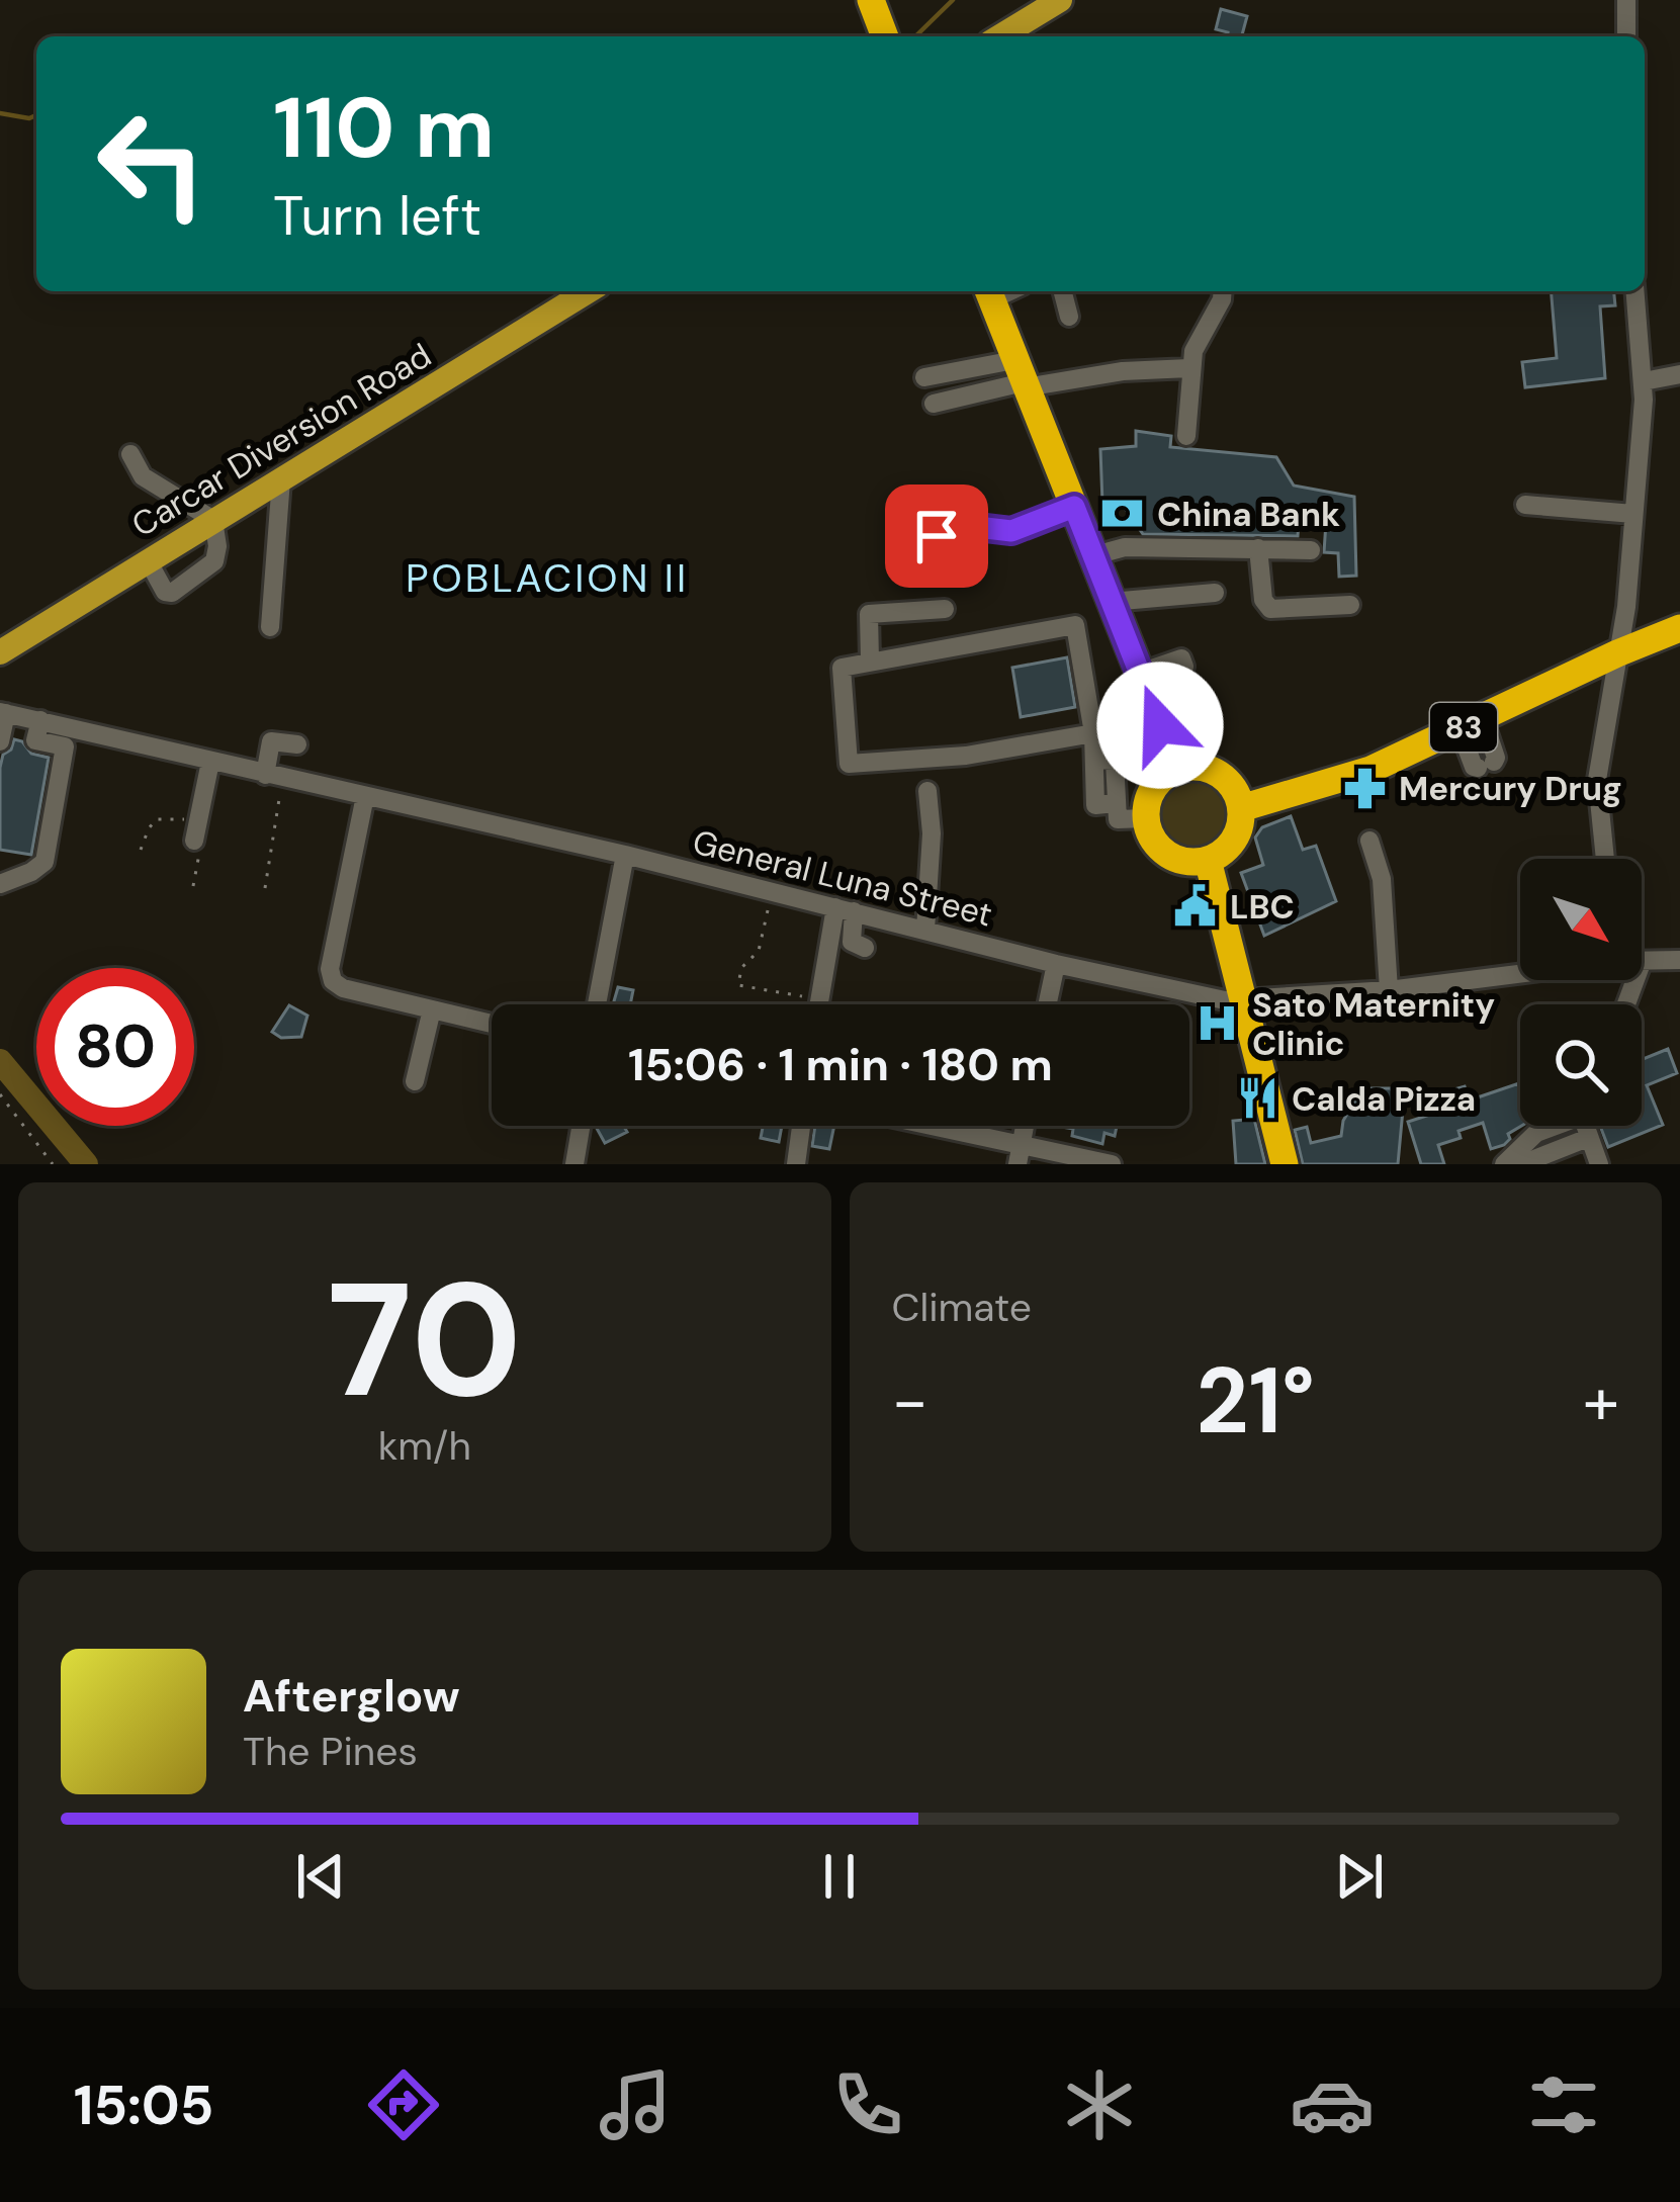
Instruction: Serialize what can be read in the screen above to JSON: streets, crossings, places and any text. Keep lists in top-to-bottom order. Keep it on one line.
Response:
{"streets":{"highway":["83"],"main road":["Carcar Diversion Road"],"street":["General Luna Street"]},"districts":["POBLACION II"],"places":{"bank":["China Bank"],"pharmacy":["Mercury Drug"],"public building":["LBC"],"hospital":["Sato Maternity Clinic"],"restaurant":["Calda Pizza"]},"north":"bottom right","page":{"turn":["110 m","Turn left"],"limit":"80","trip":"15:06 · 1 min · 180 m","tile":[["70","km/h"],"Climate"],"heat":["−","21°","+"],"song":["Afterglow","The Pines"],"tabs":"15:05"}}
